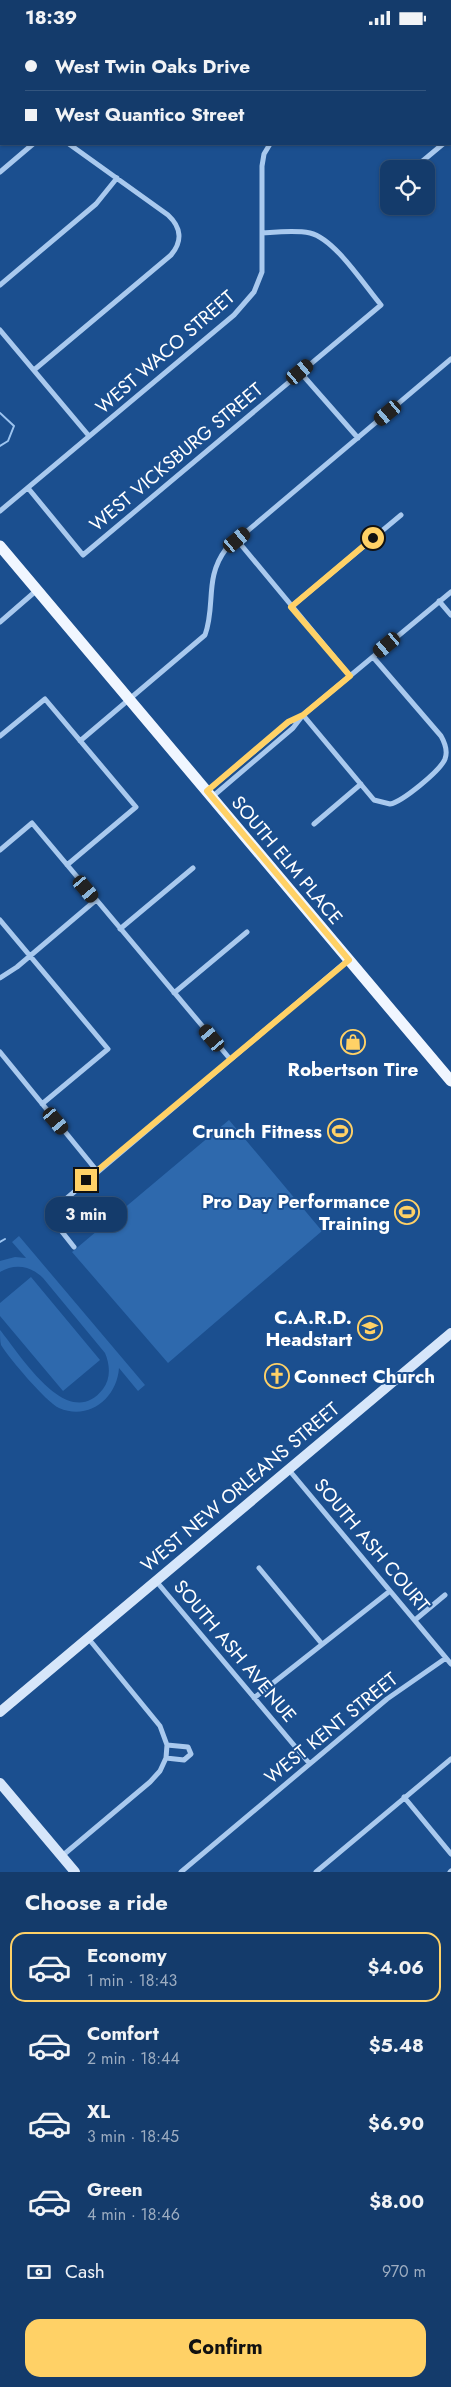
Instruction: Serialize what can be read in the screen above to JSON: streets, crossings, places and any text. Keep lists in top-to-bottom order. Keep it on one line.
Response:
{"streets":{"main road":["SOUTH ELM PLACE","WEST NEW ORLEANS STREET"],"street":["WEST WACO STREET","WEST VICKSBURG STREET","SOUTH ASH COURT","SOUTH ASH AVENUE","WEST KENT STREET"]},"crossings":[["WEST WACO STREET","WEST VICKSBURG STREET"],["WEST NEW ORLEANS STREET","SOUTH ASH COURT"],["WEST NEW ORLEANS STREET","SOUTH ASH AVENUE"],["SOUTH ASH COURT","WEST KENT STREET"],["SOUTH ASH AVENUE","WEST KENT STREET"]],"places":{"shop":["Robertson Tire"],"sports":["Crunch Fitness","Pro Day Performance Training"],"school or university":["C.A.R.D. Headstart"],"church":["Connect Church"]},"page":{"status":"18:39","banner":["West Twin Oaks Drive","West Quantico Street"],"bubble":"3 min","heading":"Choose a ride","list":[{"name":"Economy","note":"1 min · 18:43","value":"$4.06"},{"name":"Comfort","note":"2 min · 18:44","value":"$5.48"},{"name":"XL","note":"3 min · 18:45","value":"$6.90"},{"name":"Green","note":"4 min · 18:46","value":"$8.00"}],"pay":["Cash","970 m"],"buttons":"Confirm"}}
